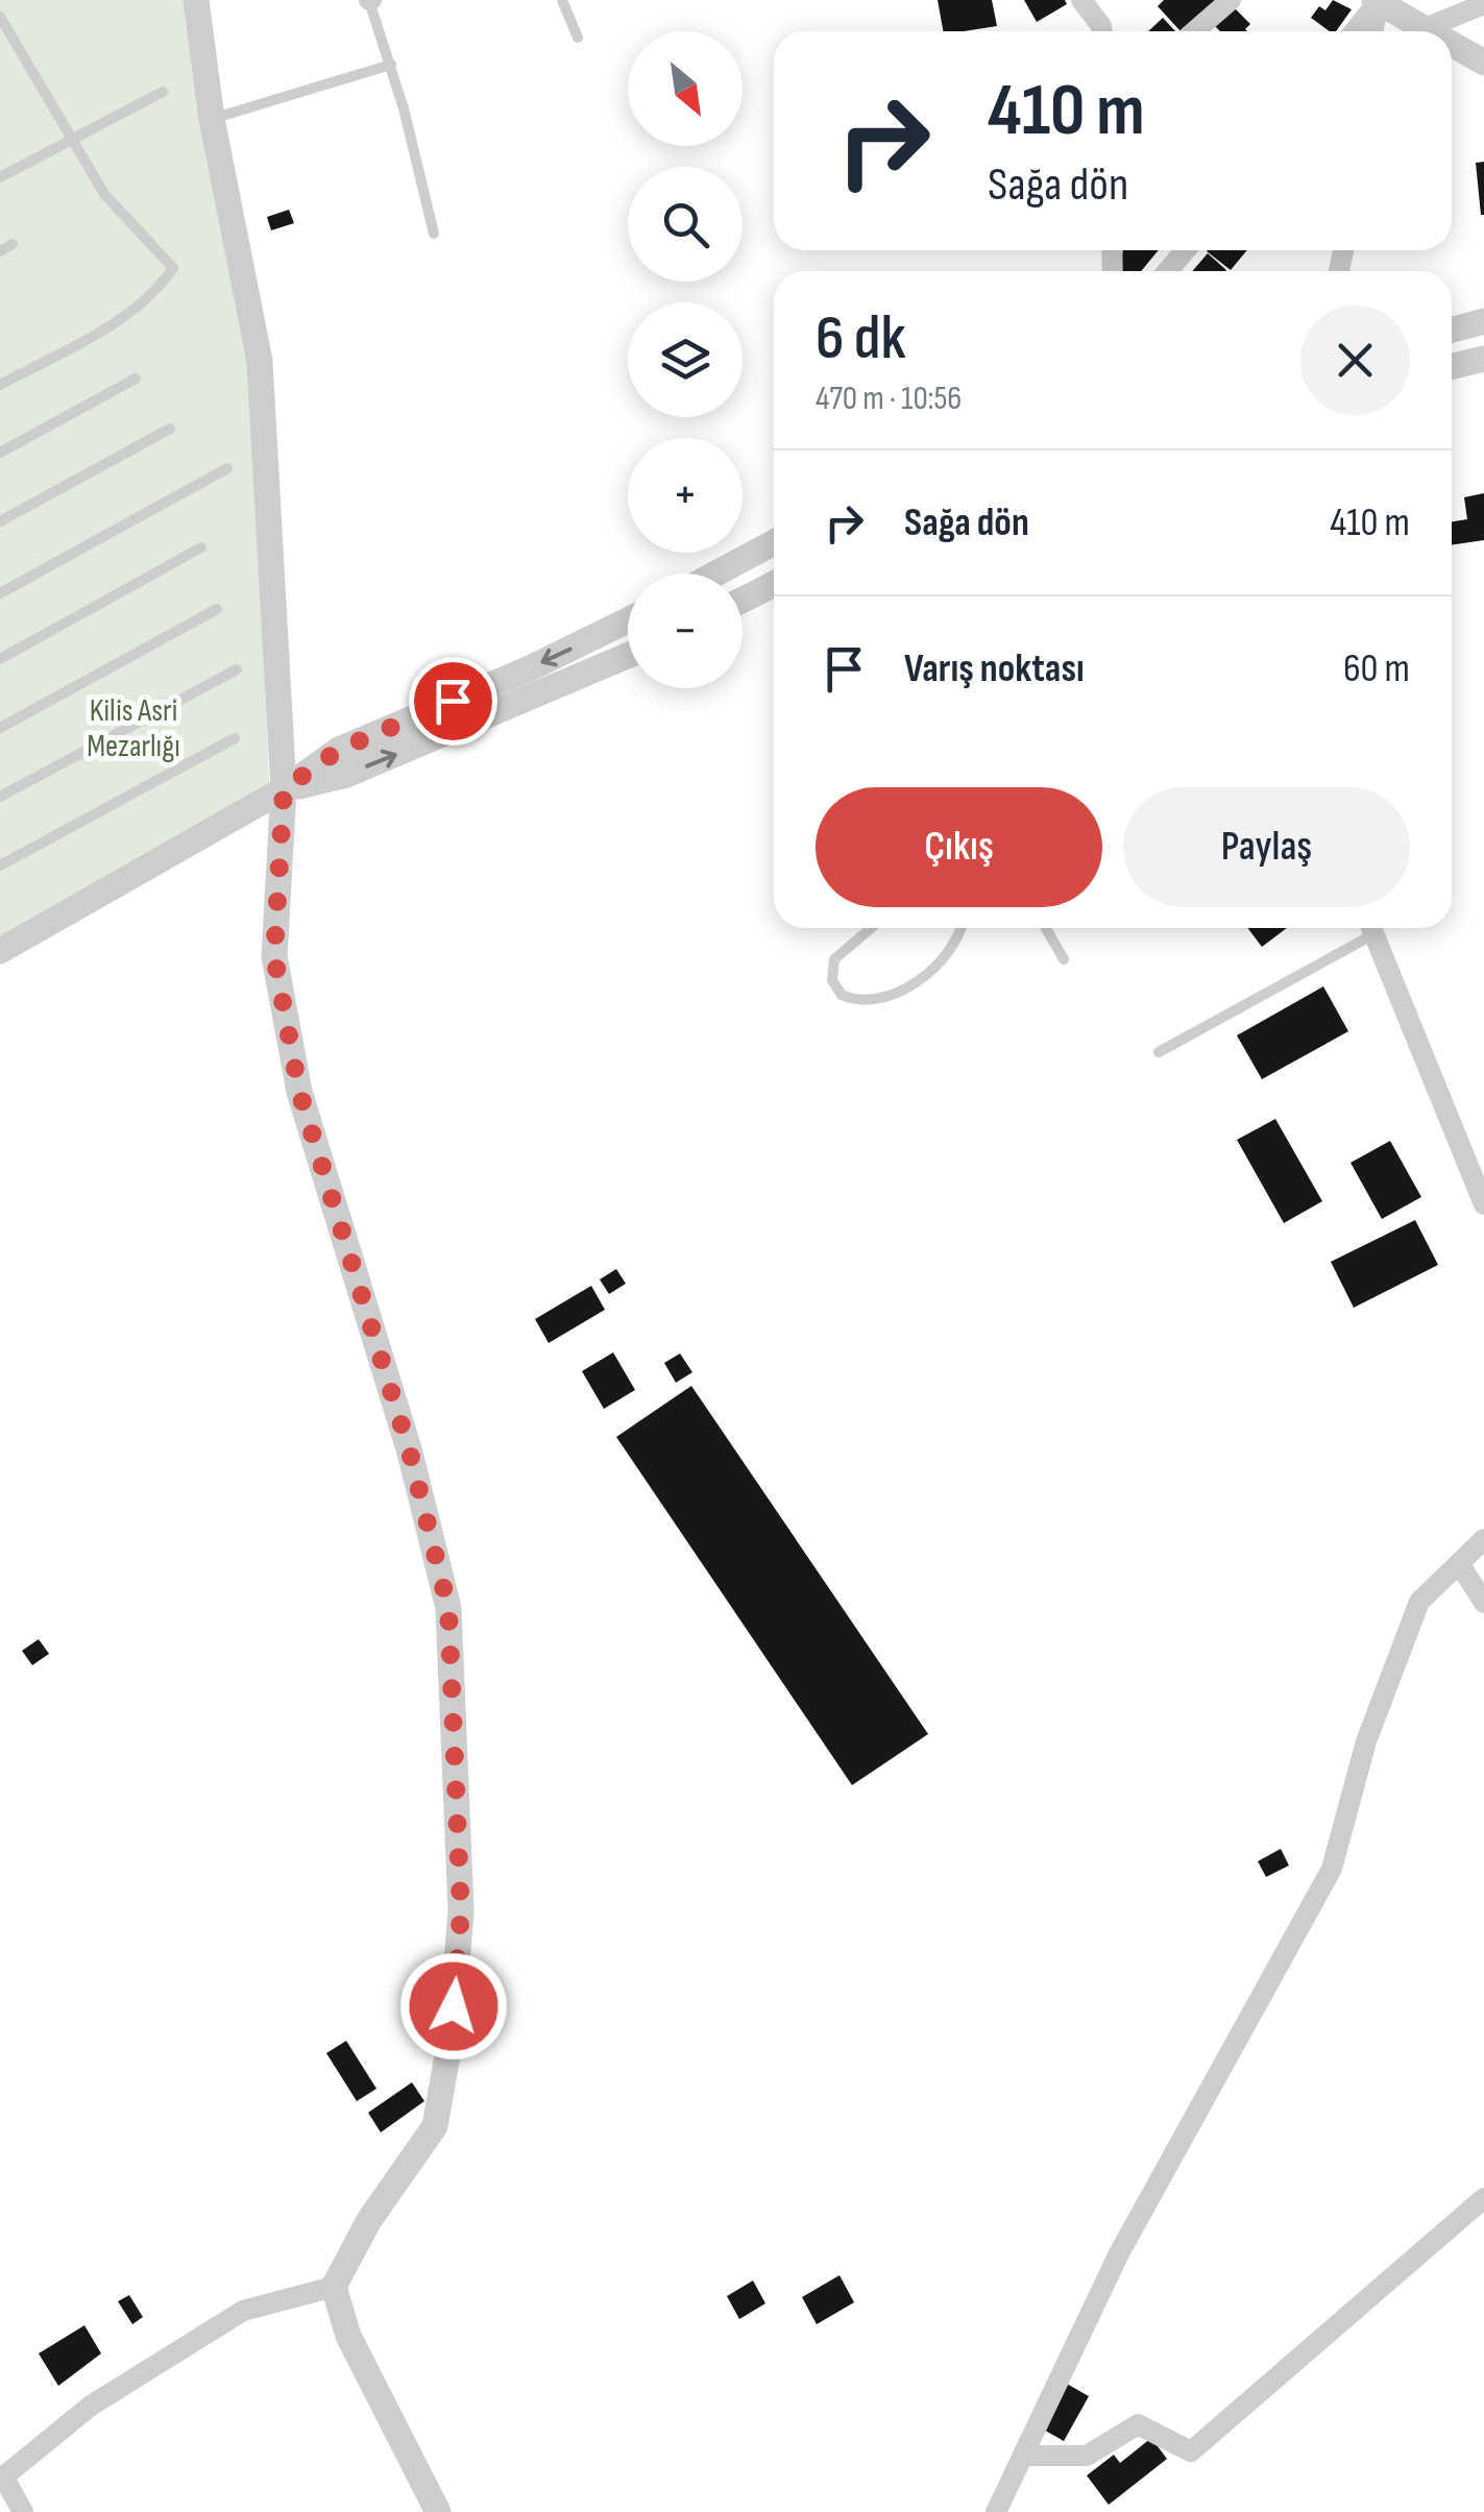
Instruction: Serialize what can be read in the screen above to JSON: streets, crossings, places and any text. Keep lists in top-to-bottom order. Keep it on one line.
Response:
{"parks":["Kilis Asri Mezarlığı"],"north":"bottom right","page":{"map_buttons":["+","−"],"turn":["410 m","Sağa dön"],"heading":["6 dk","470 m · 10:56"],"list":[{"name":"Sağa dön","value":"410 m"},{"name":"Varış noktası","value":"60 m"}],"buttons":["Çıkış","Paylaş"]}}
